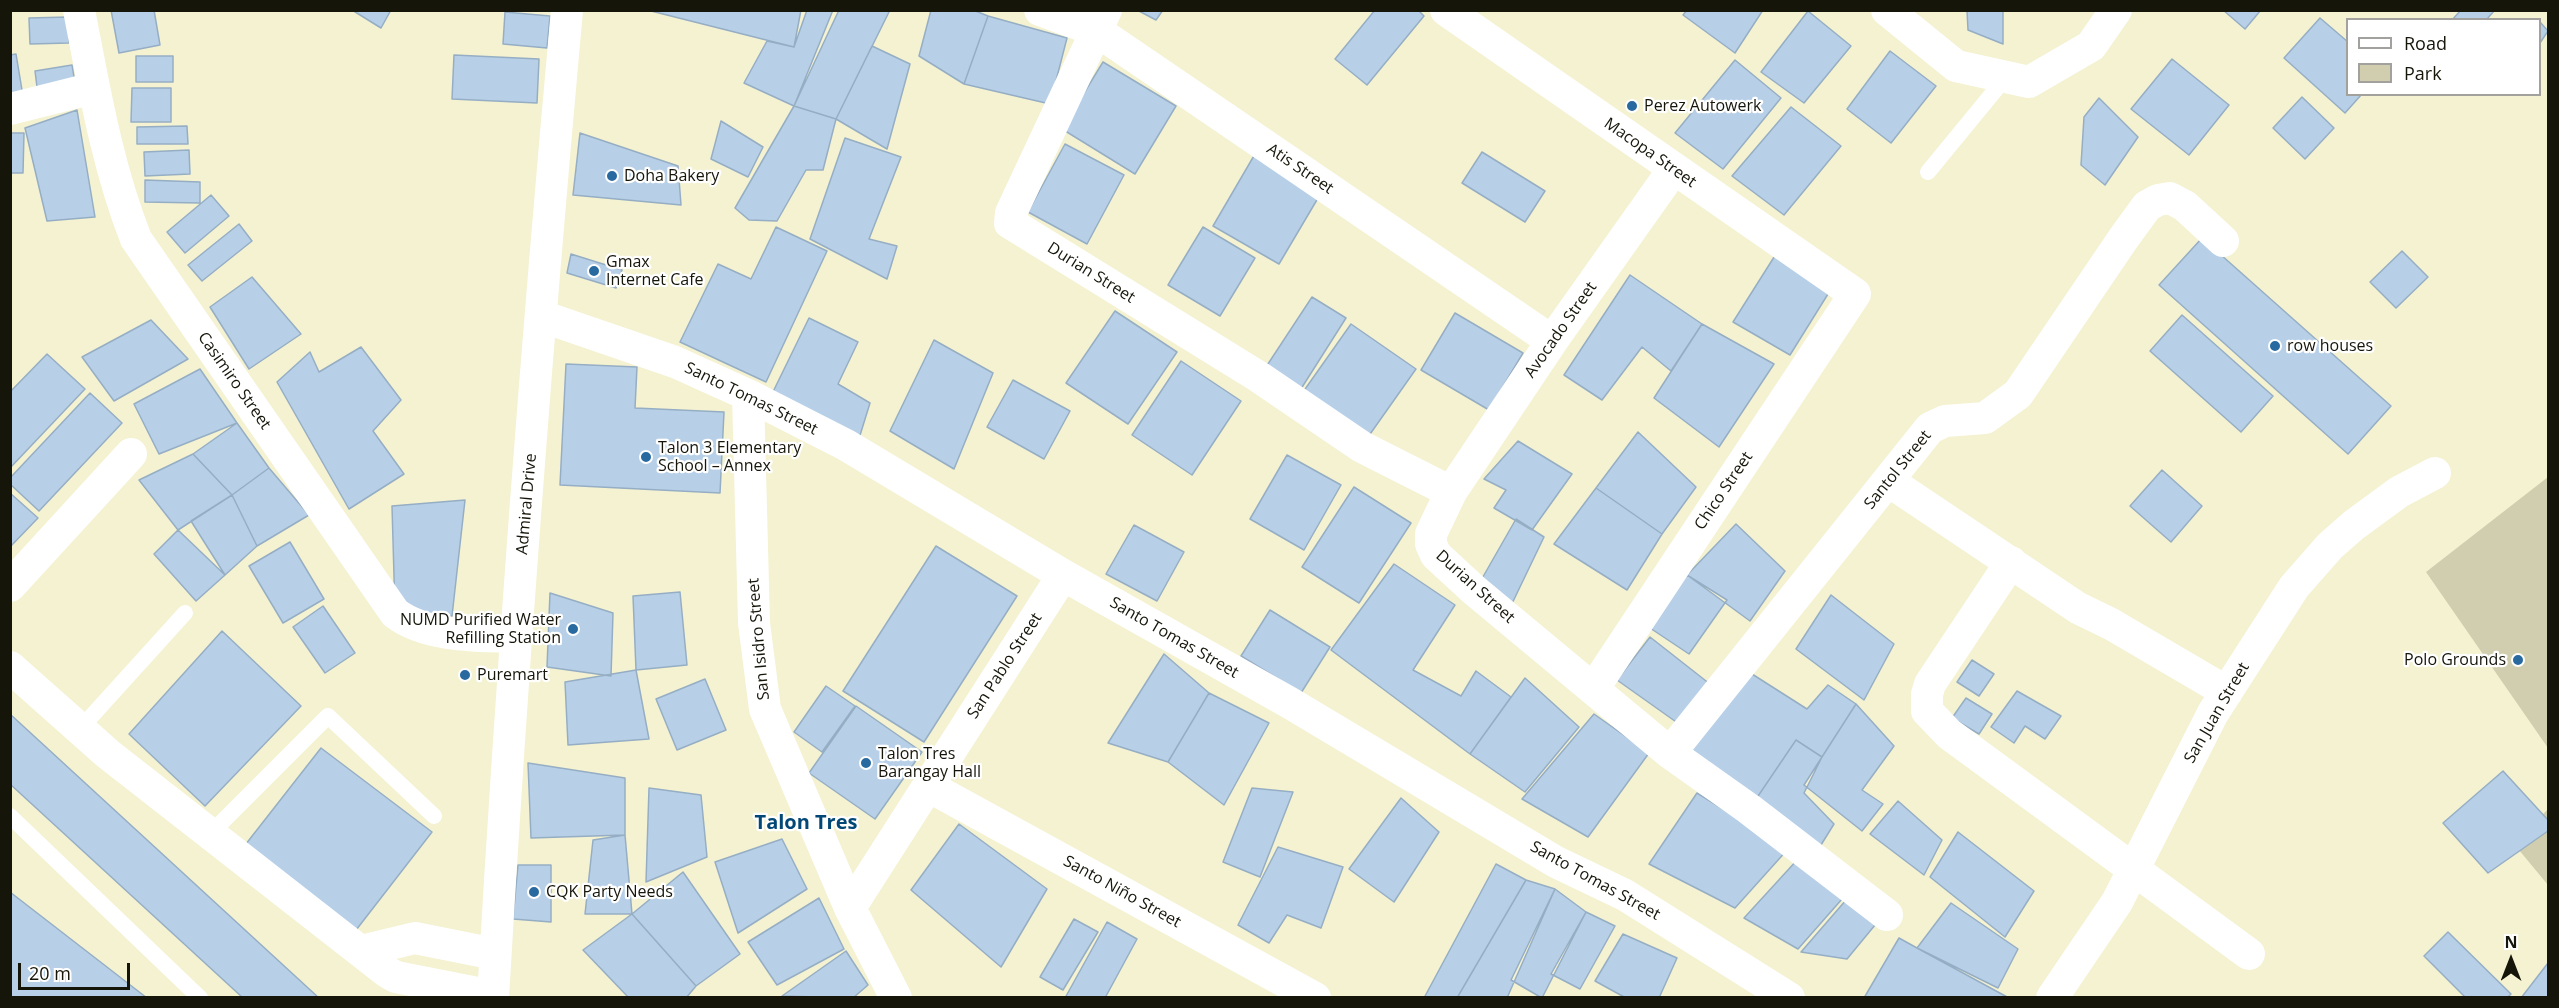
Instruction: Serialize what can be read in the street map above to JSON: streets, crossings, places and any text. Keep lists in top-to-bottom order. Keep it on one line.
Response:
{"streets":{"street":["Macopa Street","Atis Street","Durian Street","Avocado Street","Casimiro Street","Santo Tomas Street","Santol Street","Chico Street","Admiral Drive","San Isidro Street","San Pablo Street","San Juan Street","Santo Niño Street"]},"crossings":[["Macopa Street","Avocado Street"],["Macopa Street","Chico Street"],["Atis Street","Durian Street"],["Atis Street","Avocado Street"],["Durian Street","Avocado Street"],["Durian Street","Santol Street"],["Durian Street","Chico Street"],["Casimiro Street","Admiral Drive"],["Santo Tomas Street","Admiral Drive"],["Santo Tomas Street","San Isidro Street"],["Santo Tomas Street","San Pablo Street"],["San Isidro Street","San Pablo Street"],["San Pablo Street","Santo Niño Street"]],"districts":["Talon Tres"],"places":["Perez Autowerk","Doha Bakery","Gmax Internet Cafe","row houses","Talon 3 Elementary School – Annex","NUMD Purified Water Refilling Station","Polo Grounds","Puremart","Talon Tres Barangay Hall","CQK Party Needs"],"legend":["Road","Park"],"scale_bar":"20 m","north":"top"}
